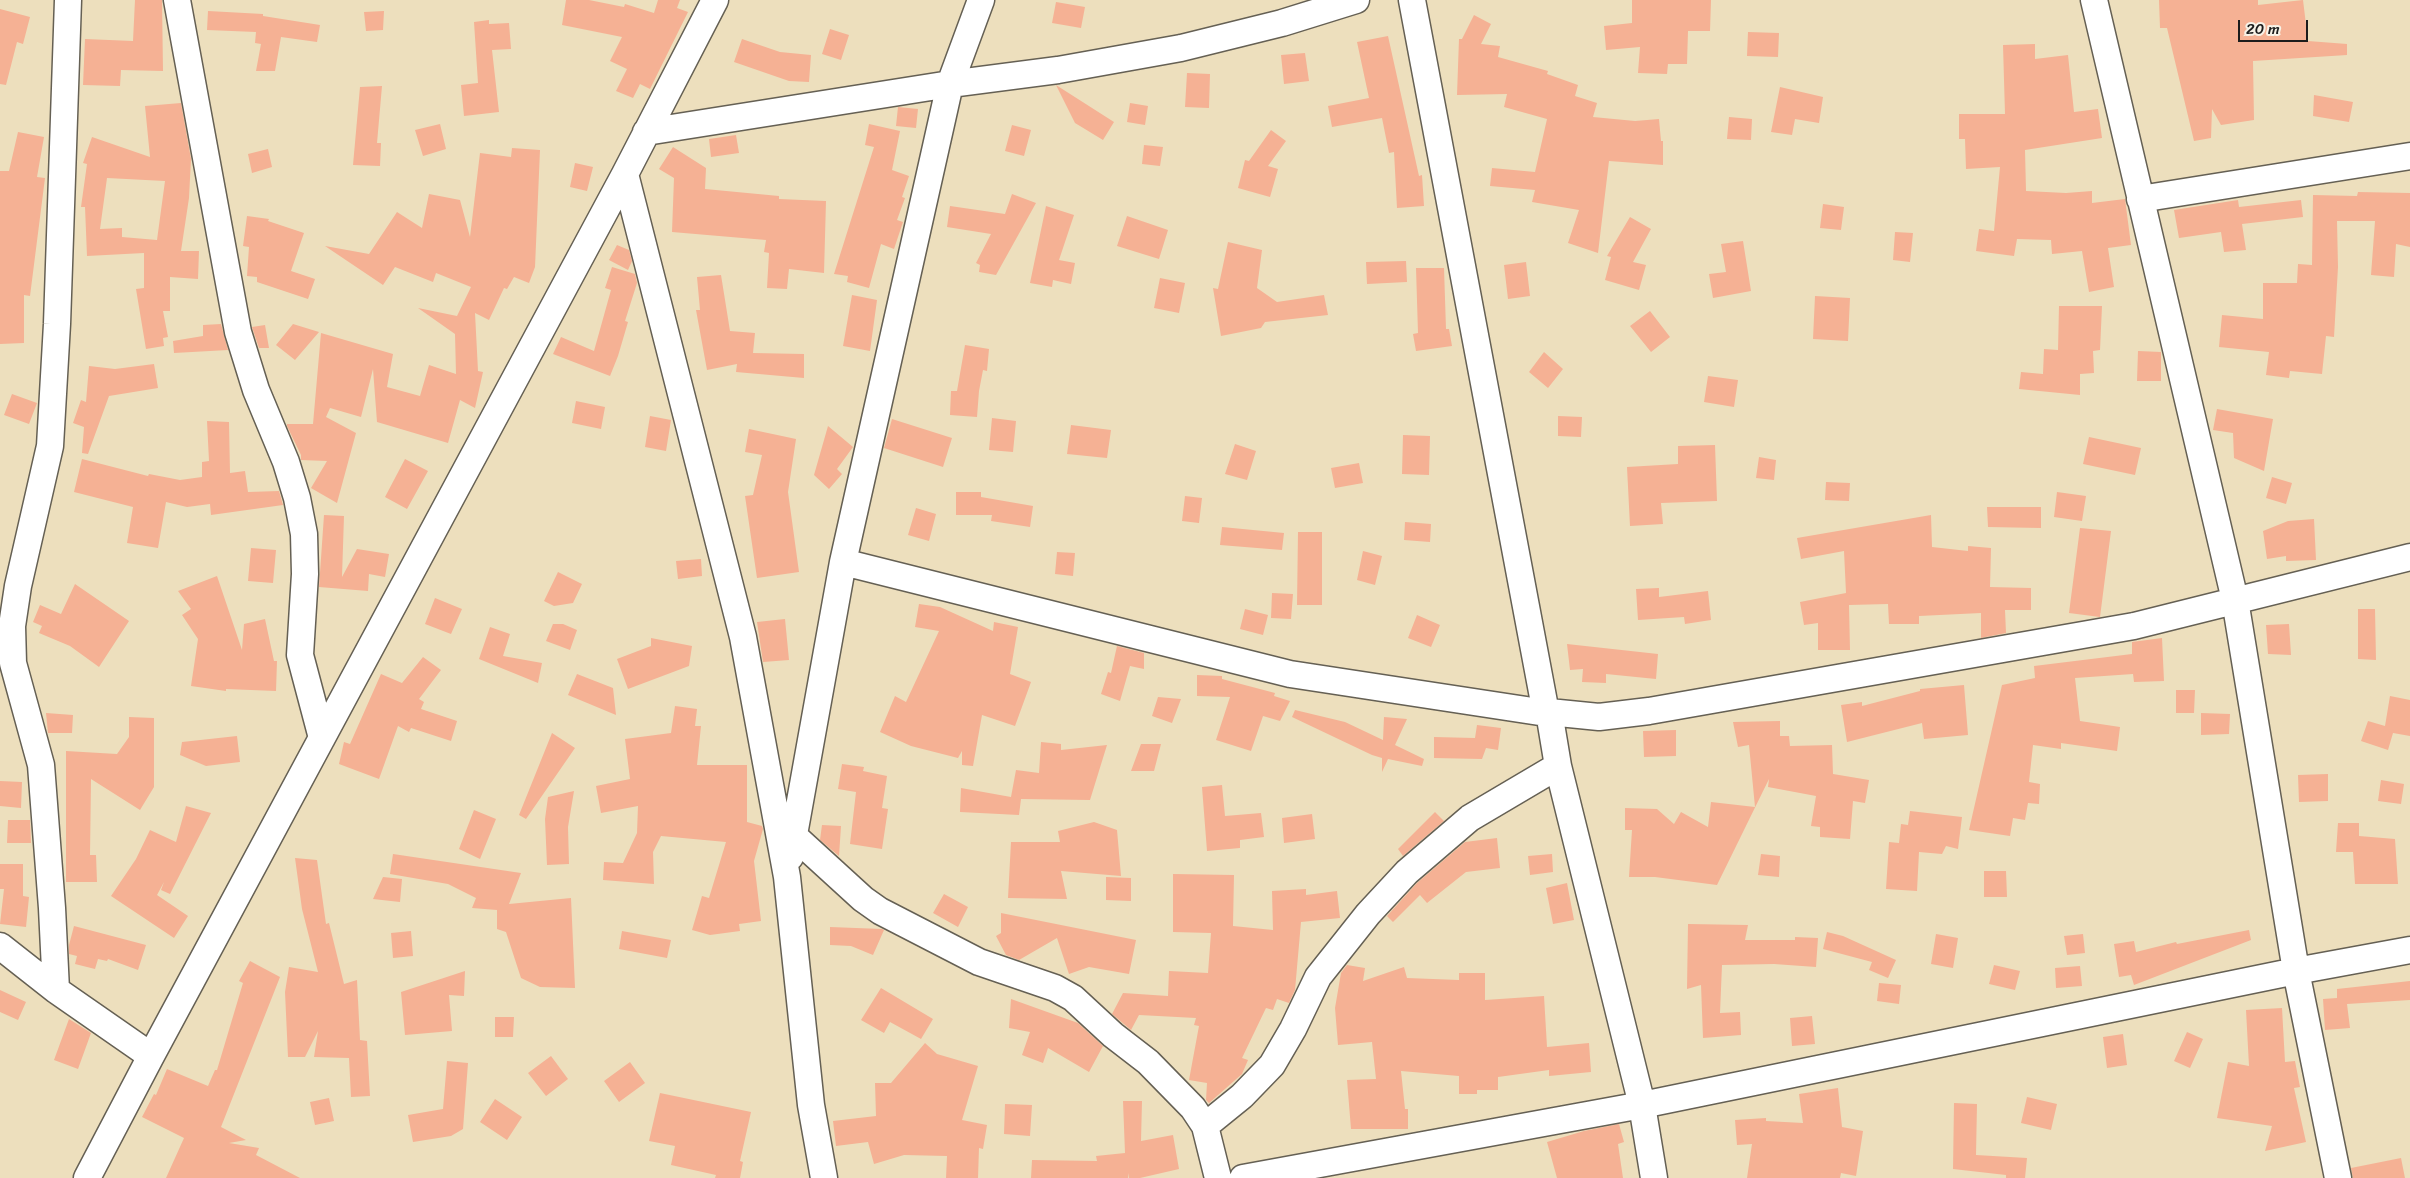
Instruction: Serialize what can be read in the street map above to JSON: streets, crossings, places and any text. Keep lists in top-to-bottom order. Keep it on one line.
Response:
{"scale_bar":"20 m"}
